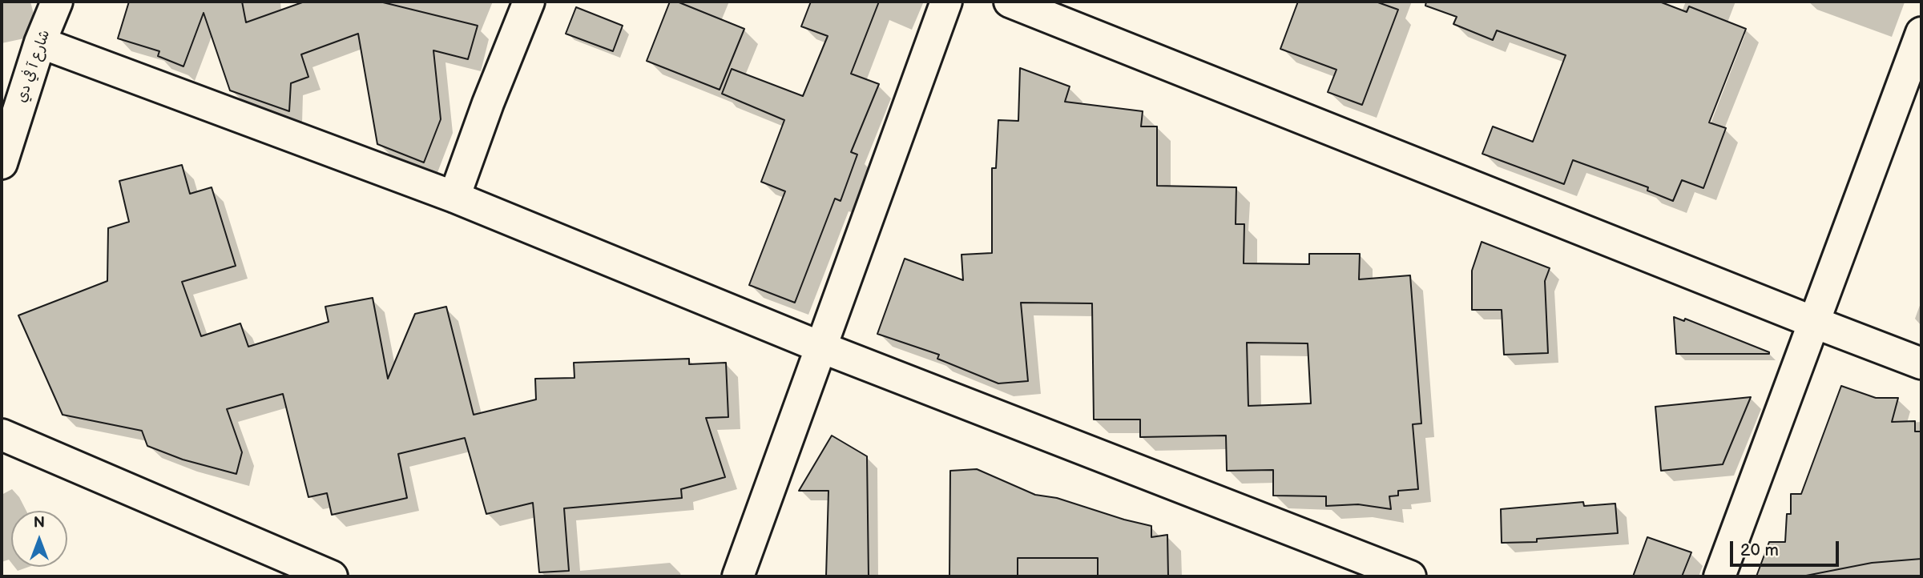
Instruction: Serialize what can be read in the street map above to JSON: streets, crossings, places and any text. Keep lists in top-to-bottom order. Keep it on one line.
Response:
{"streets":{"street":["شارع آ في دي"]},"scale_bar":"20 m","north":"top"}
